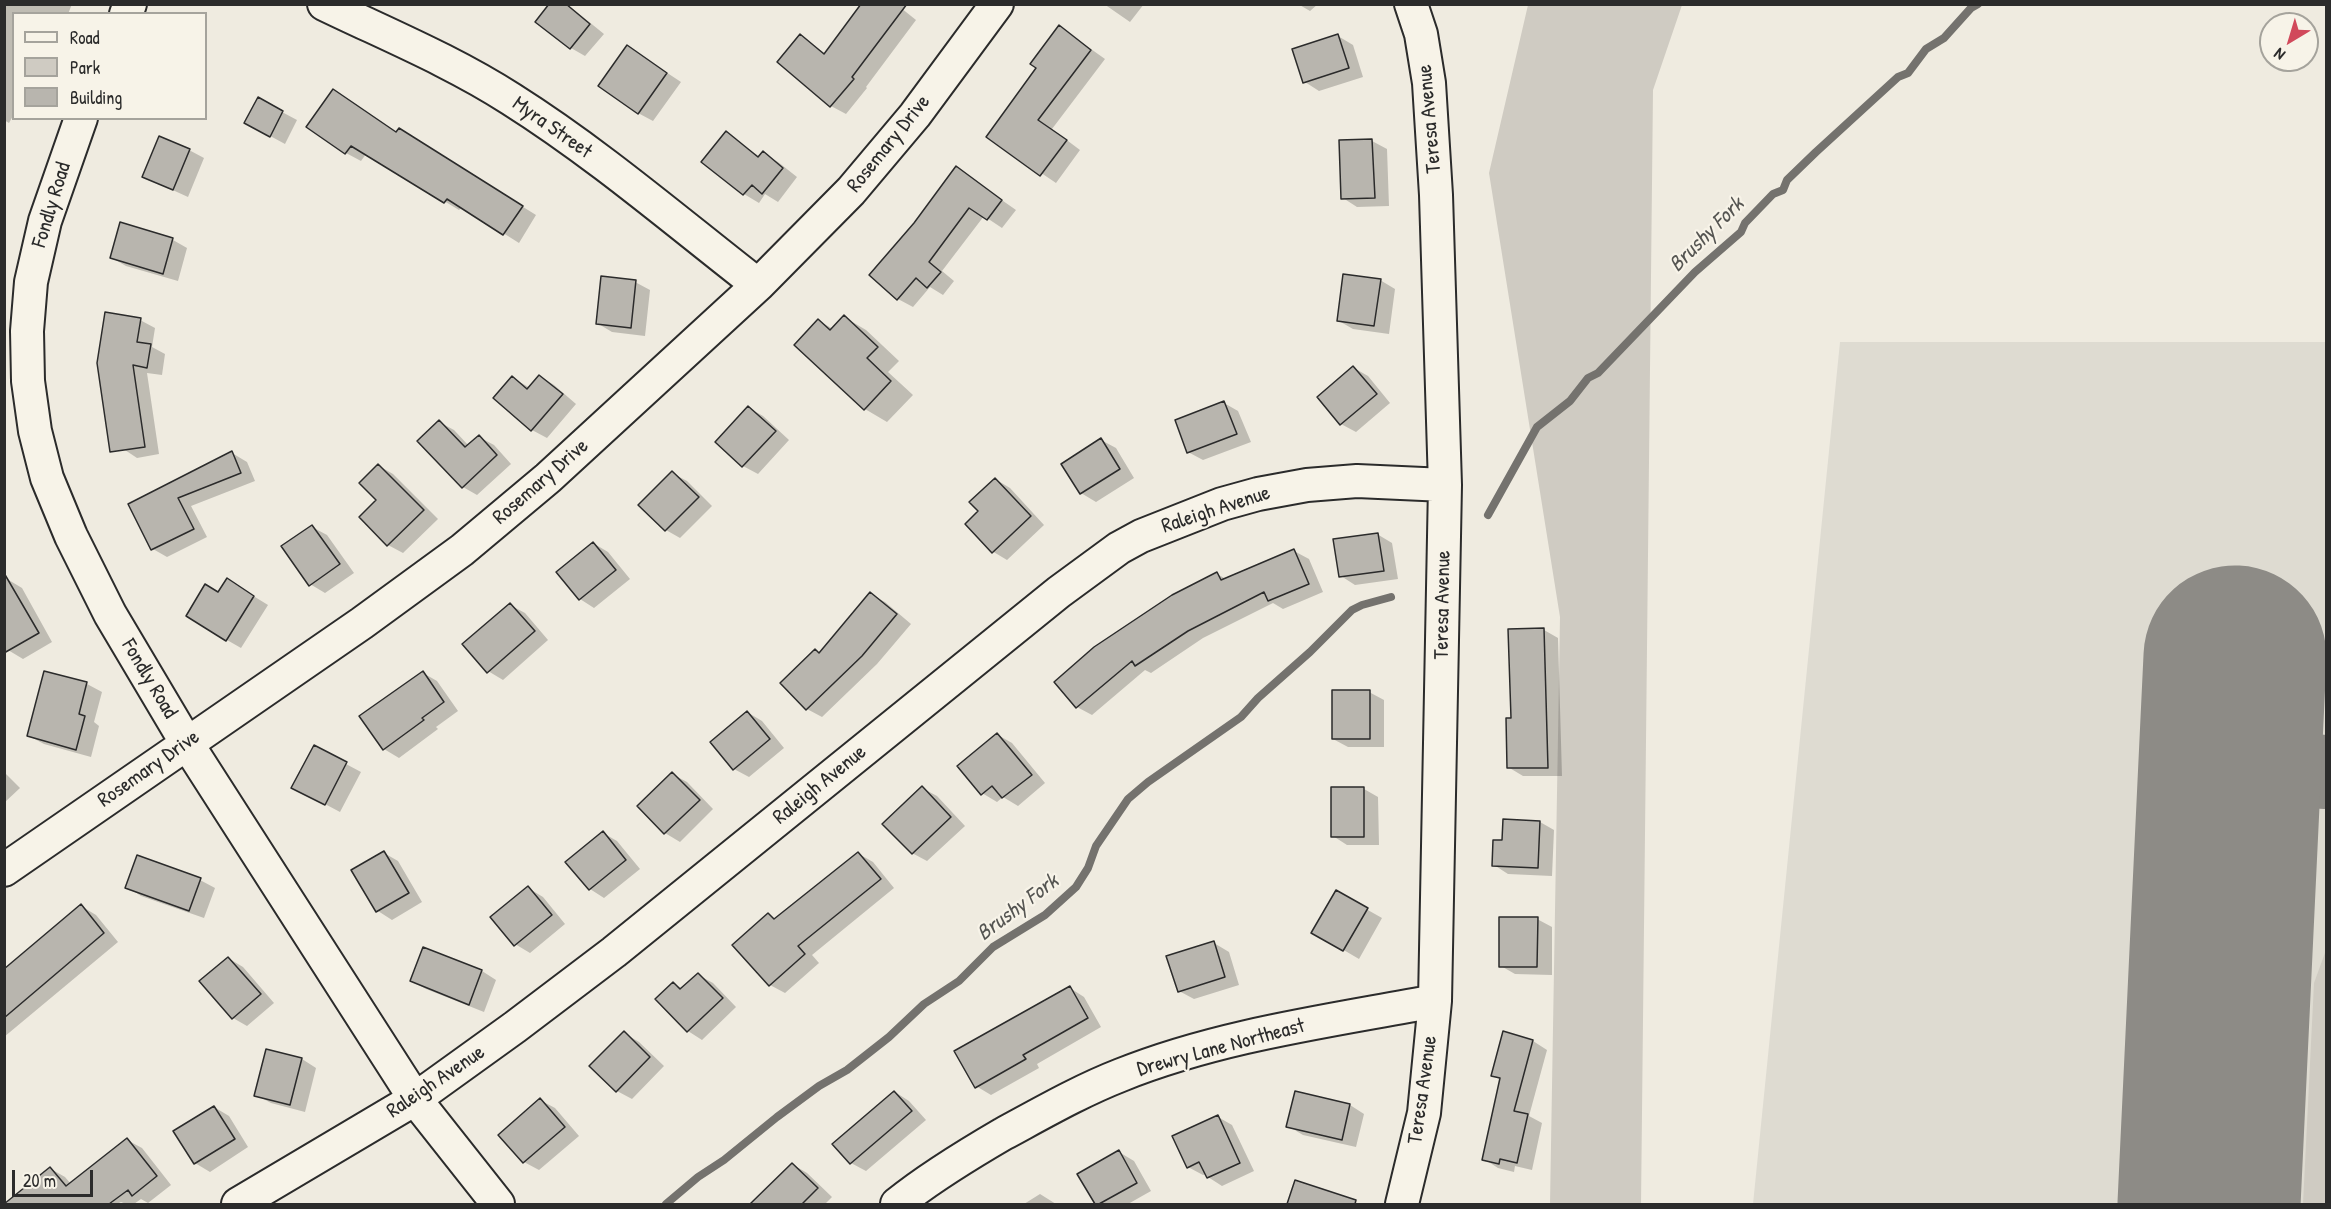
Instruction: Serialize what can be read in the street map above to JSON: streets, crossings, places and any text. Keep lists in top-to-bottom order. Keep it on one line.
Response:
{"streets":{"street":["Teresa Avenue","Myra Street","Rosemary Drive","Fondly Road","Raleigh Avenue","Drewry Lane Northeast"]},"crossings":[["Teresa Avenue","Raleigh Avenue"],["Teresa Avenue","Drewry Lane Northeast"],["Myra Street","Rosemary Drive"],["Rosemary Drive","Fondly Road"],["Fondly Road","Raleigh Avenue"]],"water":["Brushy Fork"],"legend":["Road","Park","Building"],"scale_bar":"20 m","north":"bottom left"}
